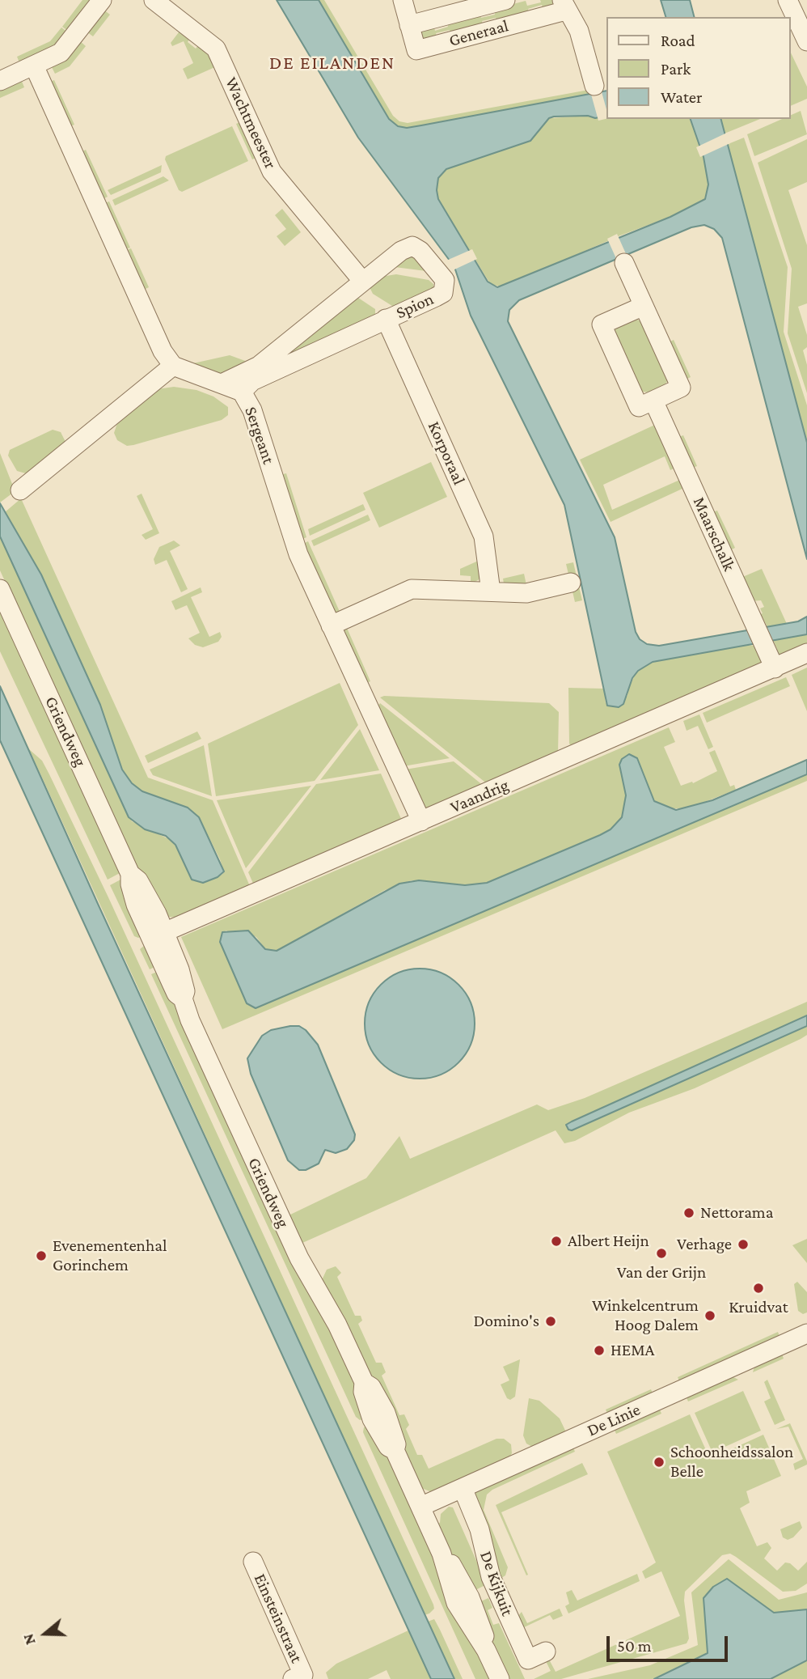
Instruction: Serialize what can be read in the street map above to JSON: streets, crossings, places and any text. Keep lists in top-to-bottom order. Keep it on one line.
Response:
{"streets":{"street":["Generaal","Wachtmeester","Spion","Sergeant","Korporaal","Maarschalk","Griendweg","Vaandrig","De Linie","De Kijkuit","Einsteinstraat"]},"crossings":[["Wachtmeester","Spion"],["Spion","Sergeant"],["Spion","Korporaal"],["Sergeant","Vaandrig"],["Maarschalk","Vaandrig"],["Griendweg","Vaandrig"],["Griendweg","De Linie"],["De Linie","De Kijkuit"]],"districts":["DE EILANDEN"],"places":["Nettorama","Albert Heijn","Verhage","Van der Grijn","Evenementenhal Gorinchem","Kruidvat","Winkelcentrum Hoog Dalem","Domino's","HEMA","Schoonheidssalon Belle"],"legend":["Road","Park","Water"],"scale_bar":"50 m","north":"left"}
